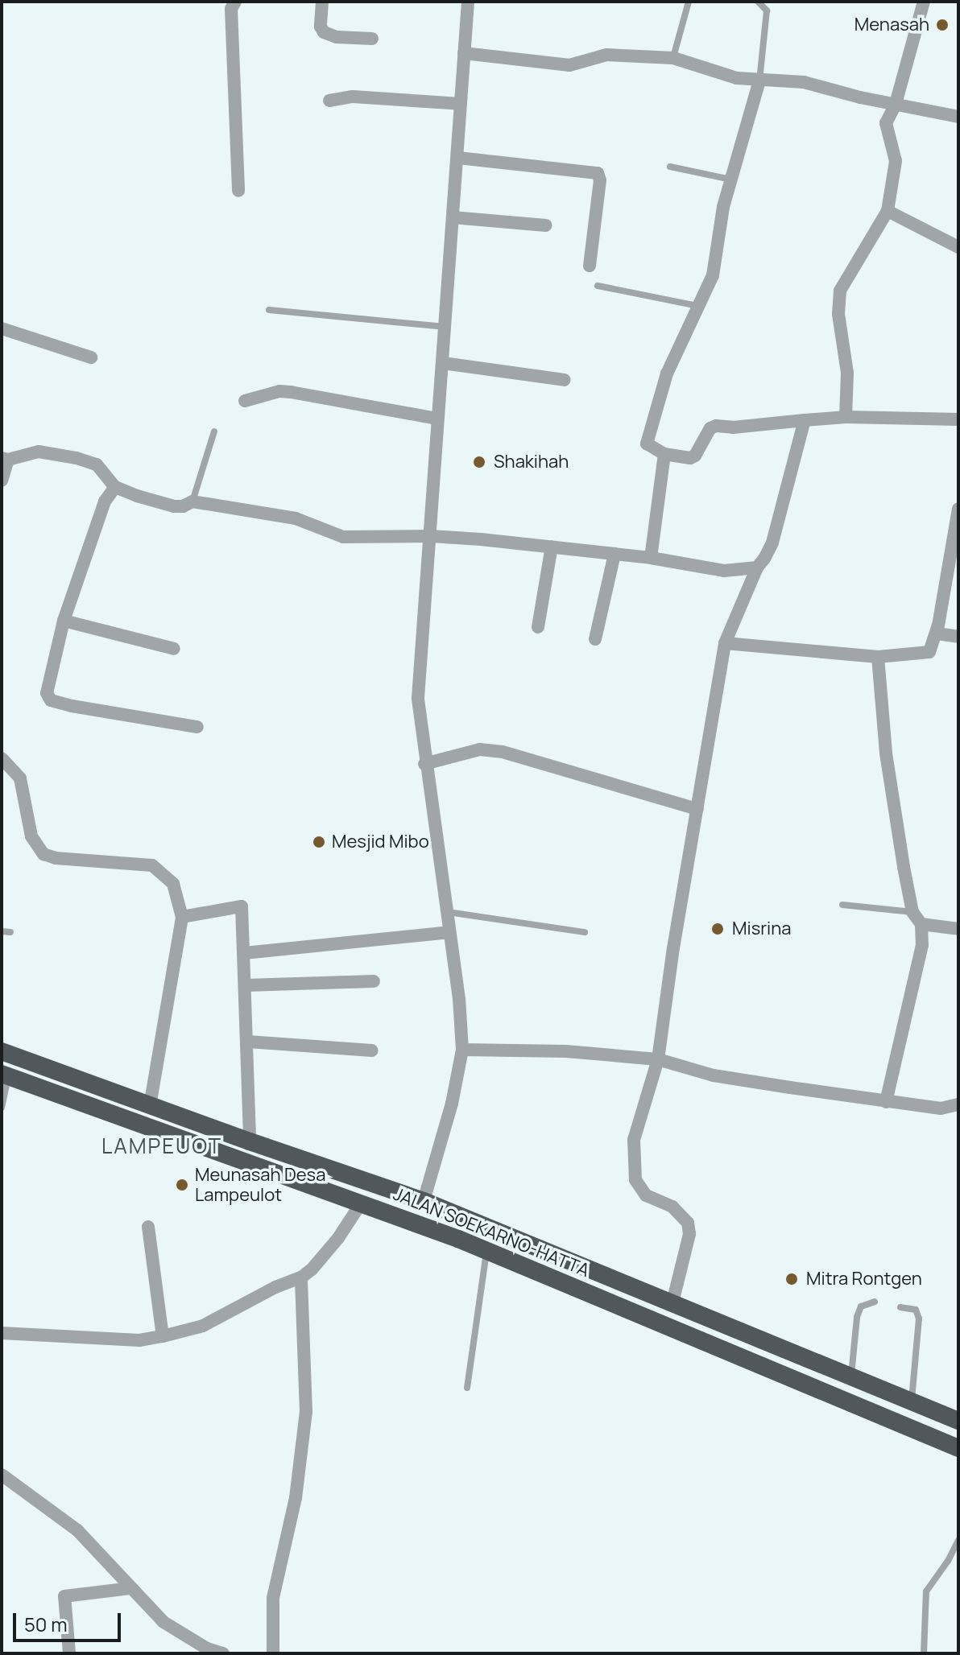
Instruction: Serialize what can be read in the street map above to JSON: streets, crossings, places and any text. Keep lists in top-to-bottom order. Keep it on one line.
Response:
{"streets":{"highway":["JALAN SOEKARNO-HATTA"]},"districts":["LAMPEUOT"],"places":["Menasah","Shakihah","Mesjid Mibo","Misrina","Meunasah Desa Lampeulot","Mitra Rontgen"],"scale_bar":"50 m"}
